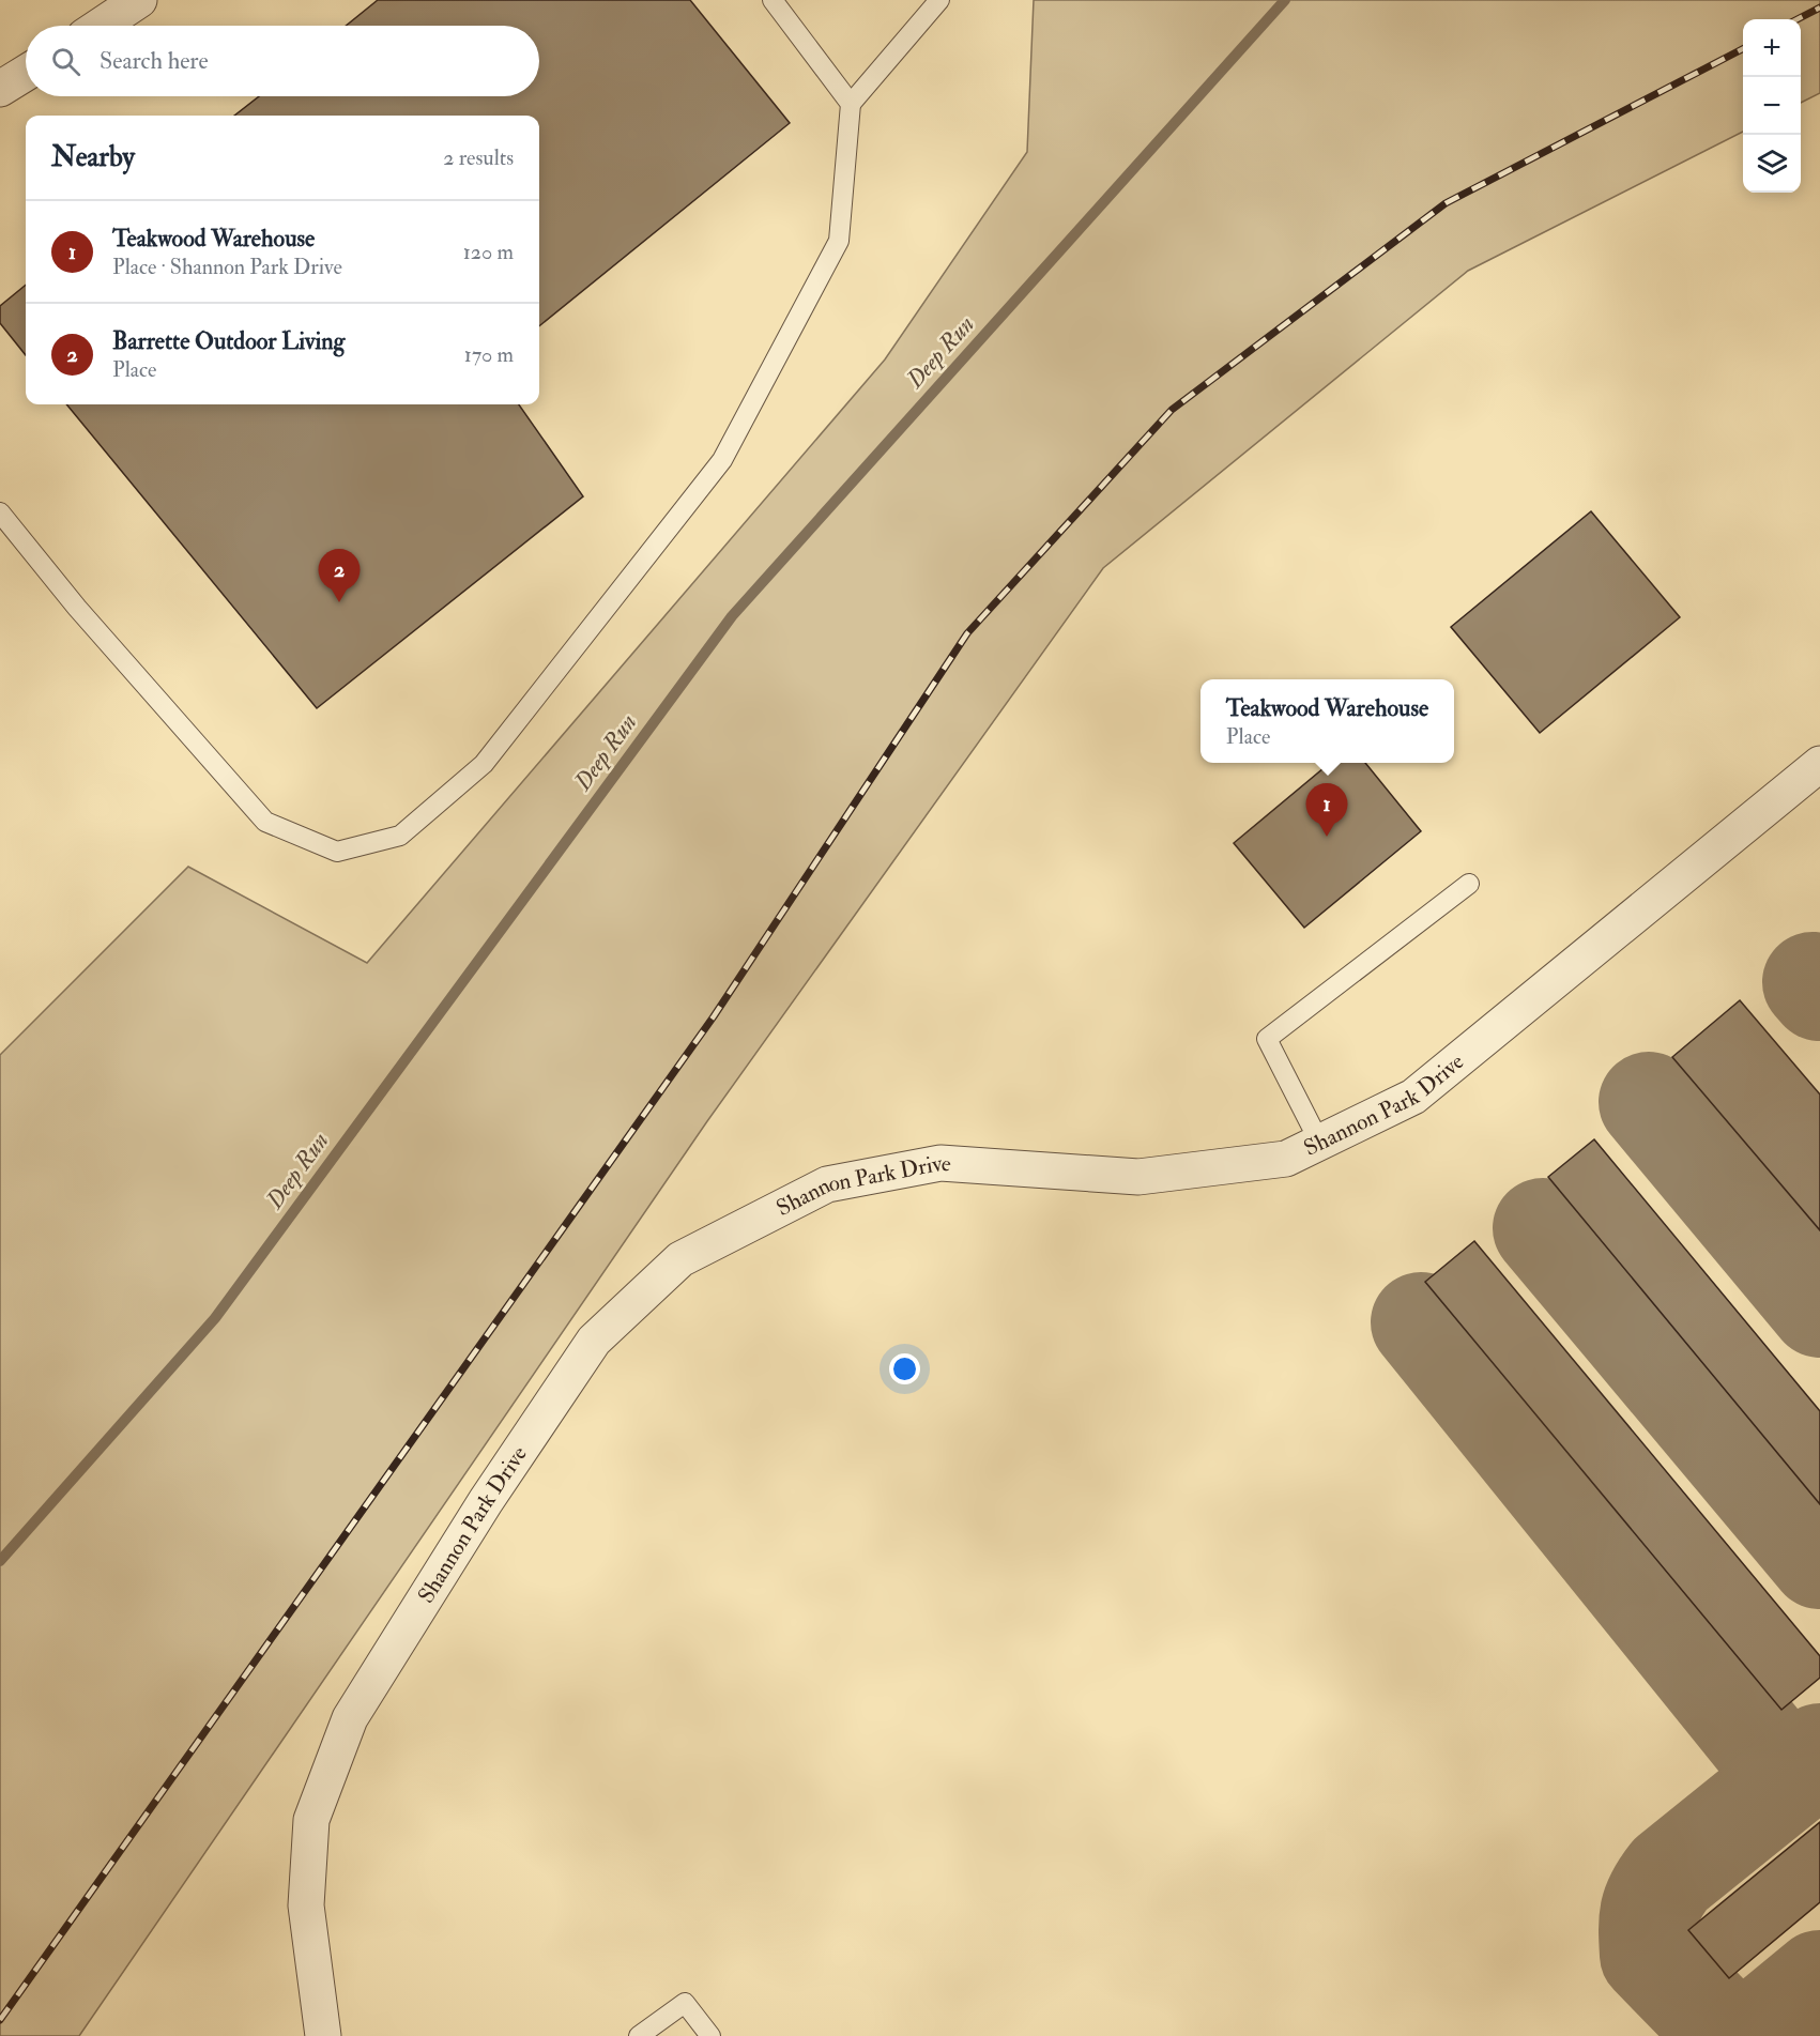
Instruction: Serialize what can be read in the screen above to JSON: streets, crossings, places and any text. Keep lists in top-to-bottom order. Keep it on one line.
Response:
{"streets":{"street":["Shannon Park Drive"]},"water":["Deep Run"],"page":{"map_buttons":["+","−"],"search":"Search here","heading":["Nearby","2 results"],"list":[{"mark":"1","name":"Teakwood Warehouse","note":"Place · Shannon Park Drive","value":"120 m"},{"mark":"2","name":"Barrette Outdoor Living","note":"Place","value":"170 m"}],"pins":["2","1"],"popup":["Teakwood Warehouse","Place"]}}
